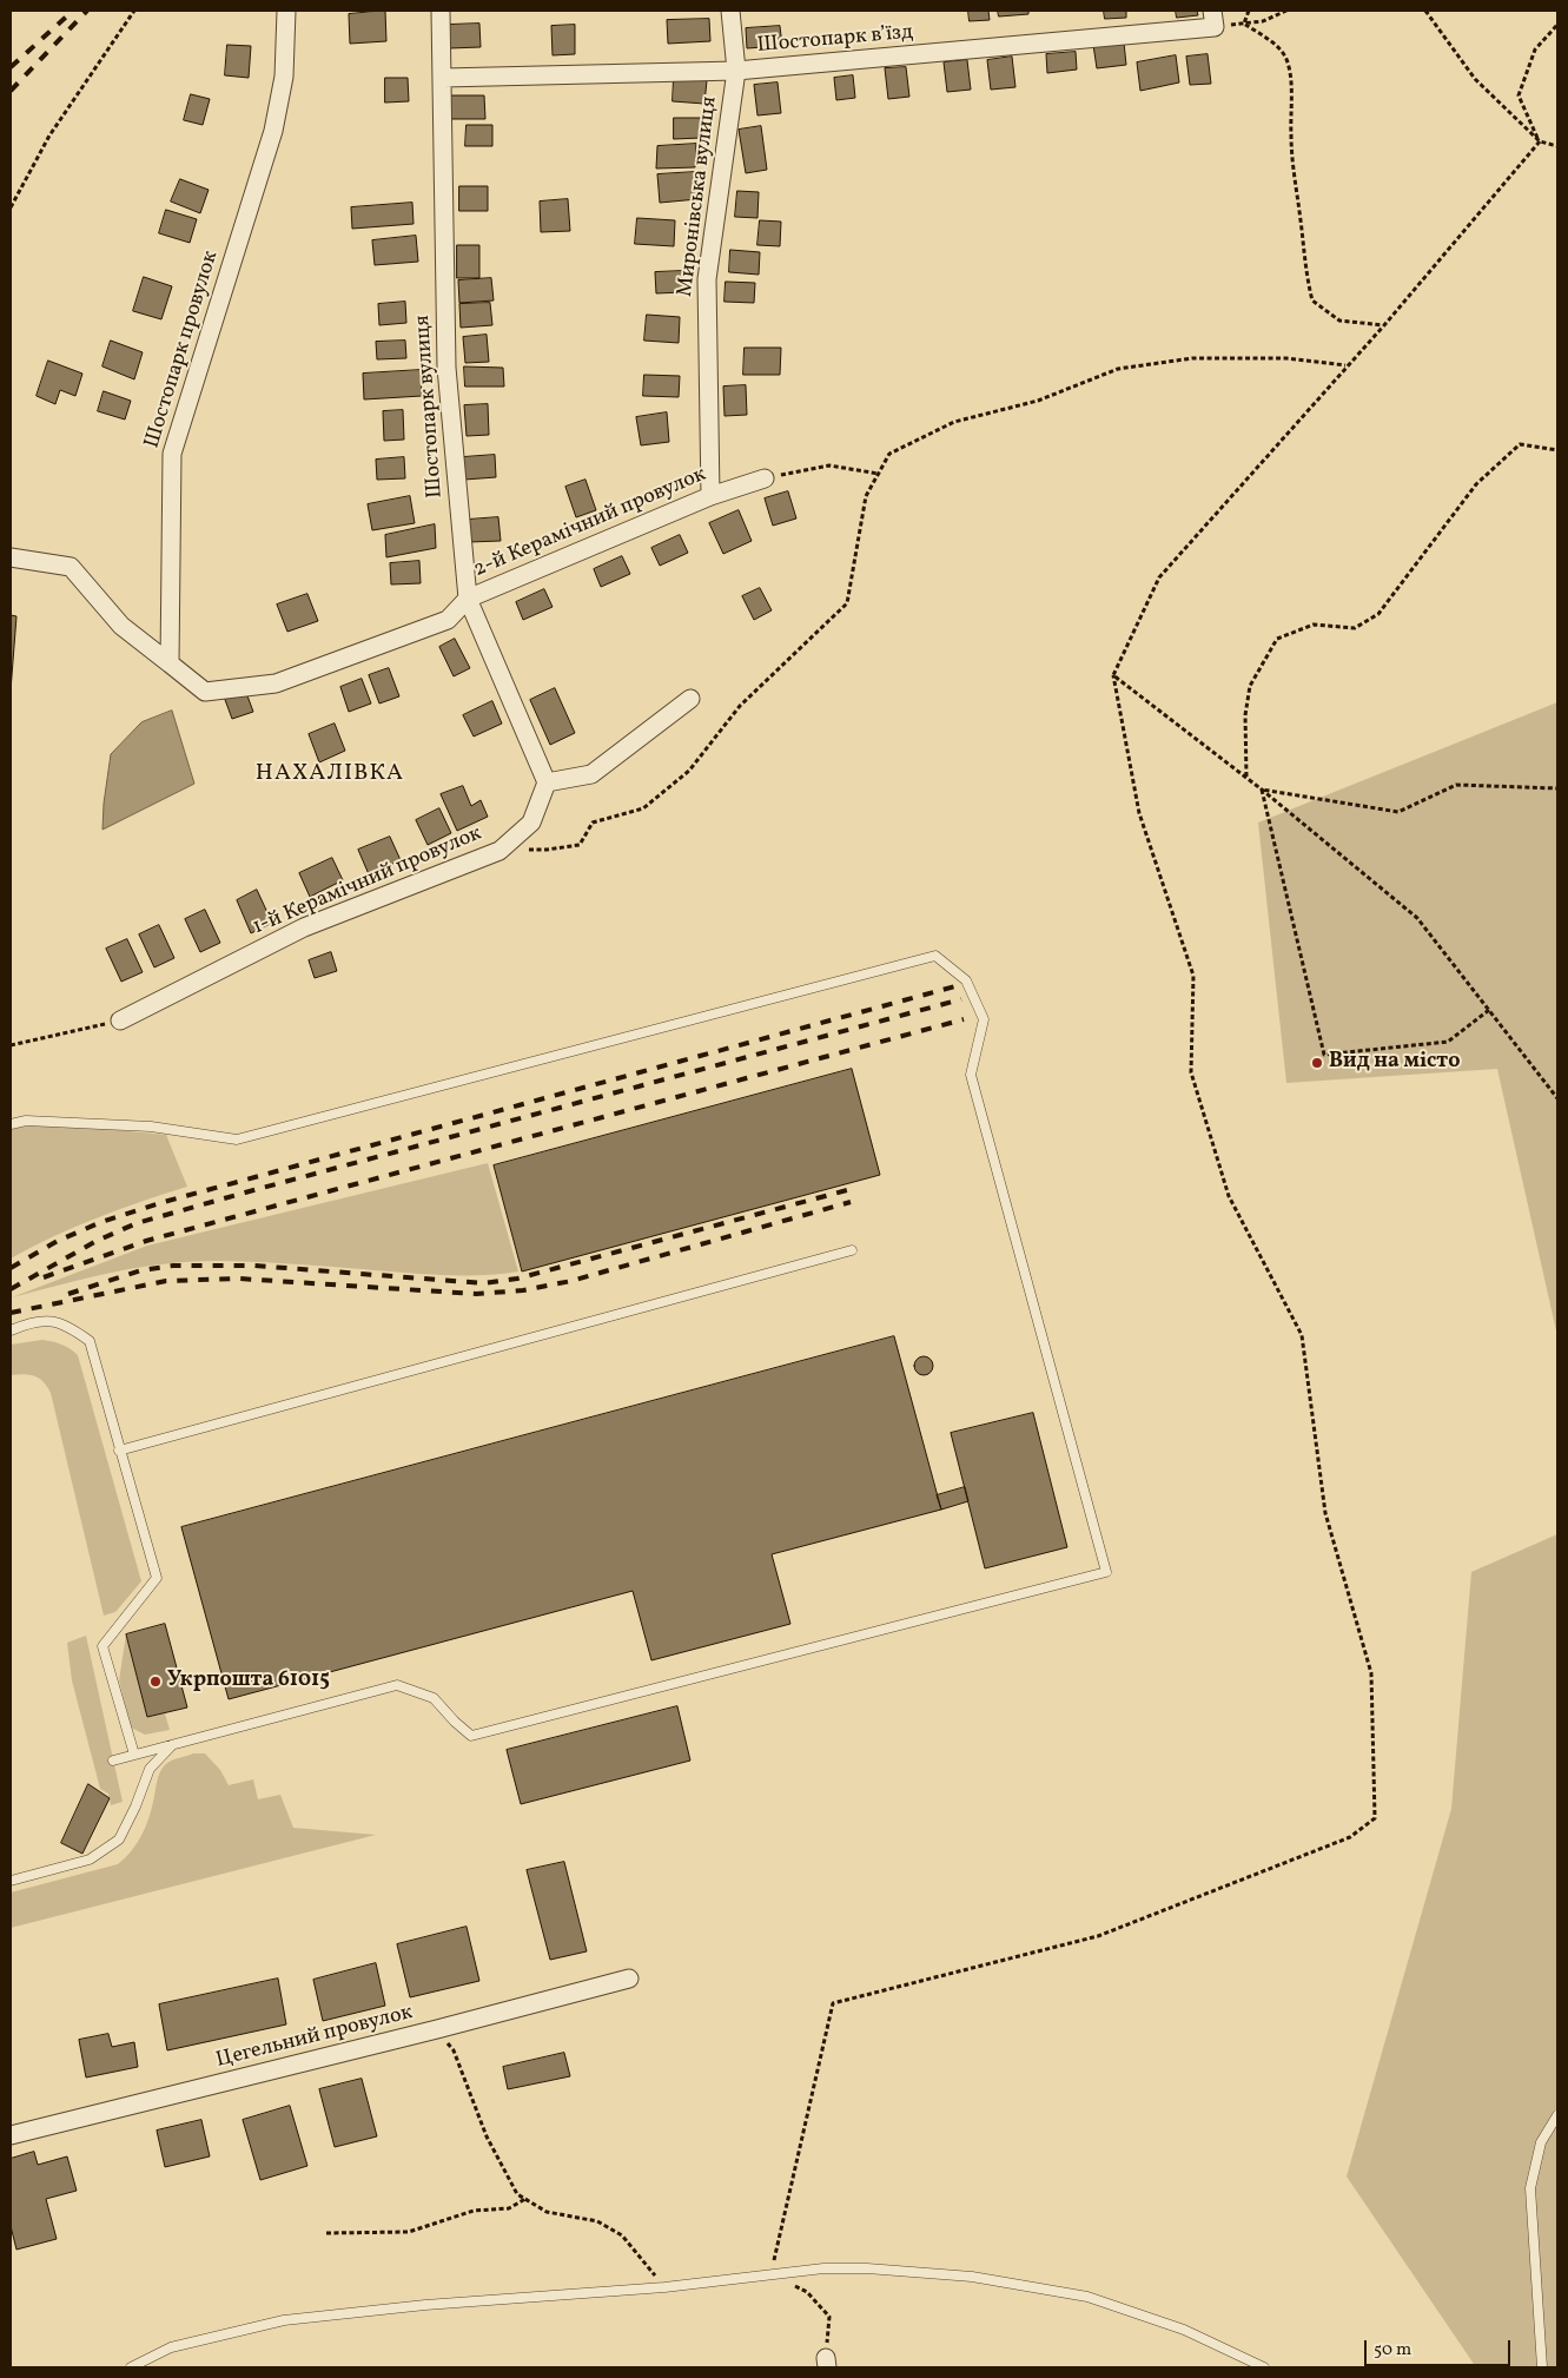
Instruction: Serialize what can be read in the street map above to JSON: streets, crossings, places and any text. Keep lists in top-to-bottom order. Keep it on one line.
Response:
{"streets":{"street":["Шостопарк в’їзд","Миронівська вулиця","Шостопарк провулок","Шостопарк вулиця","2-й Керамічний провулок","1-й Керамічний провулок","Цегельний провулок"]},"crossings":[["Шостопарк в’їзд","Миронівська вулиця"],["Шостопарк в’їзд","Шостопарк вулиця"],["Миронівська вулиця","2-й Керамічний провулок"],["Шостопарк провулок","2-й Керамічний провулок"],["Шостопарк вулиця","2-й Керамічний провулок"],["Шостопарк вулиця","1-й Керамічний провулок"]],"districts":["НАХАЛІВКА"],"places":["Вид на місто","Укрпошта 61015"],"scale_bar":"50 m"}
